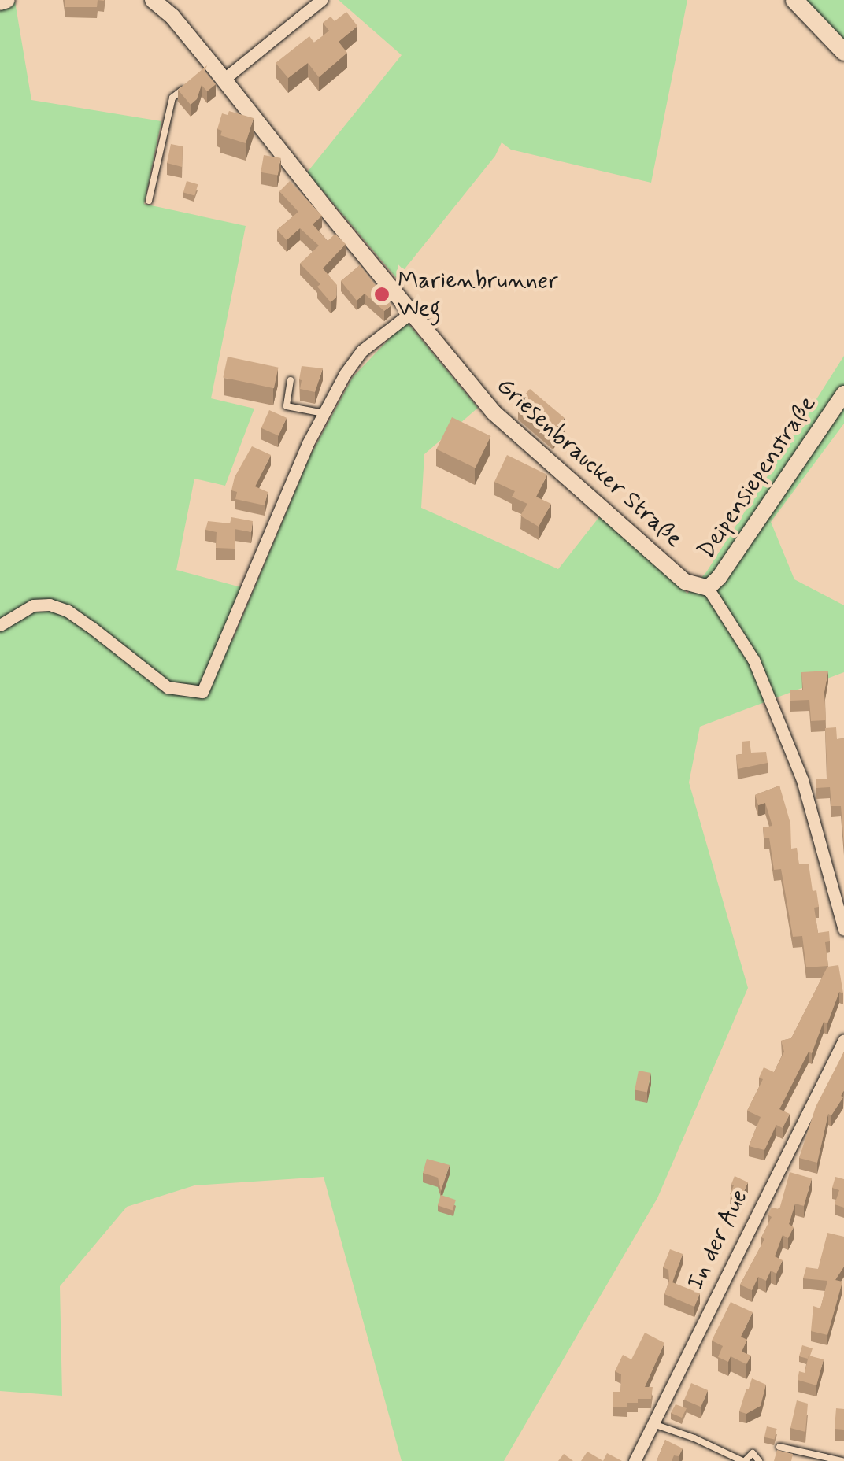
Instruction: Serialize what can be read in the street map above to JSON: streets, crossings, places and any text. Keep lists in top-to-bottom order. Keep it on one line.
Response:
{"streets":{"street":["Griesenbraucker Straße","Deipensiepenstraße","In der Aue"]},"crossings":[["Griesenbraucker Straße","Deipensiepenstraße"]],"places":["Marienbrunner Weg"]}
